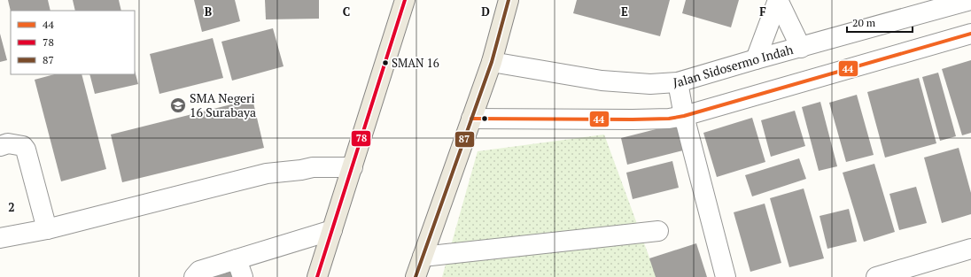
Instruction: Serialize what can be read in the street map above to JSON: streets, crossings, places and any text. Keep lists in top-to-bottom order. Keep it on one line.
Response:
{"streets":{"street":["Jalan Sidosermo Indah"]},"places":{"other":["SMAN 16"],"school or university":["SMA Negeri 16 Surabaya"]},"lines":["transit line 78","transit line 87","transit line 44"],"legend":["44","78","87"],"scale_bar":"20 m","grid":{"columns":["B","C","D","E","F"],"rows":["2"]}}
